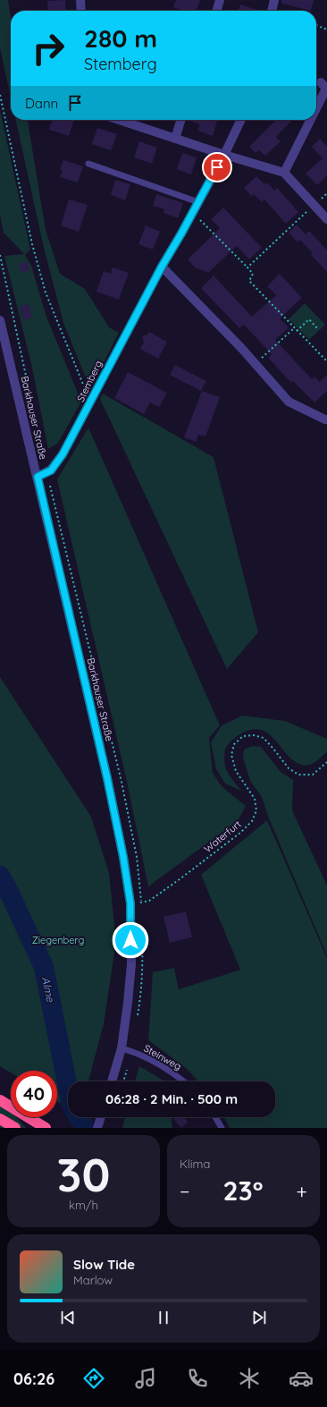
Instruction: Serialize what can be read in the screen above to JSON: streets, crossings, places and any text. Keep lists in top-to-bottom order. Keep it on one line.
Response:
{"streets":{"street":["Stemberg","Barkhauser Straße"],"lane":["Steinweg"],"path":["Waterfurt"]},"crossings":[["Stemberg","Barkhauser Straße"],["Stemberg","Waterfurt"],["Barkhauser Straße","Waterfurt"],["Barkhauser Straße","Steinweg"]],"water":["Alme"],"parks":["Ziegenberg"],"page":{"turn":["280 m","Stemberg"],"then":"Dann","limit":"40","trip":"06:28 · 2 Min. · 500 m","tile":[["30","km/h"],"Klima"],"heat":["−","23°","+"],"song":["Slow Tide","Marlow"],"tabs":"06:26"}}
